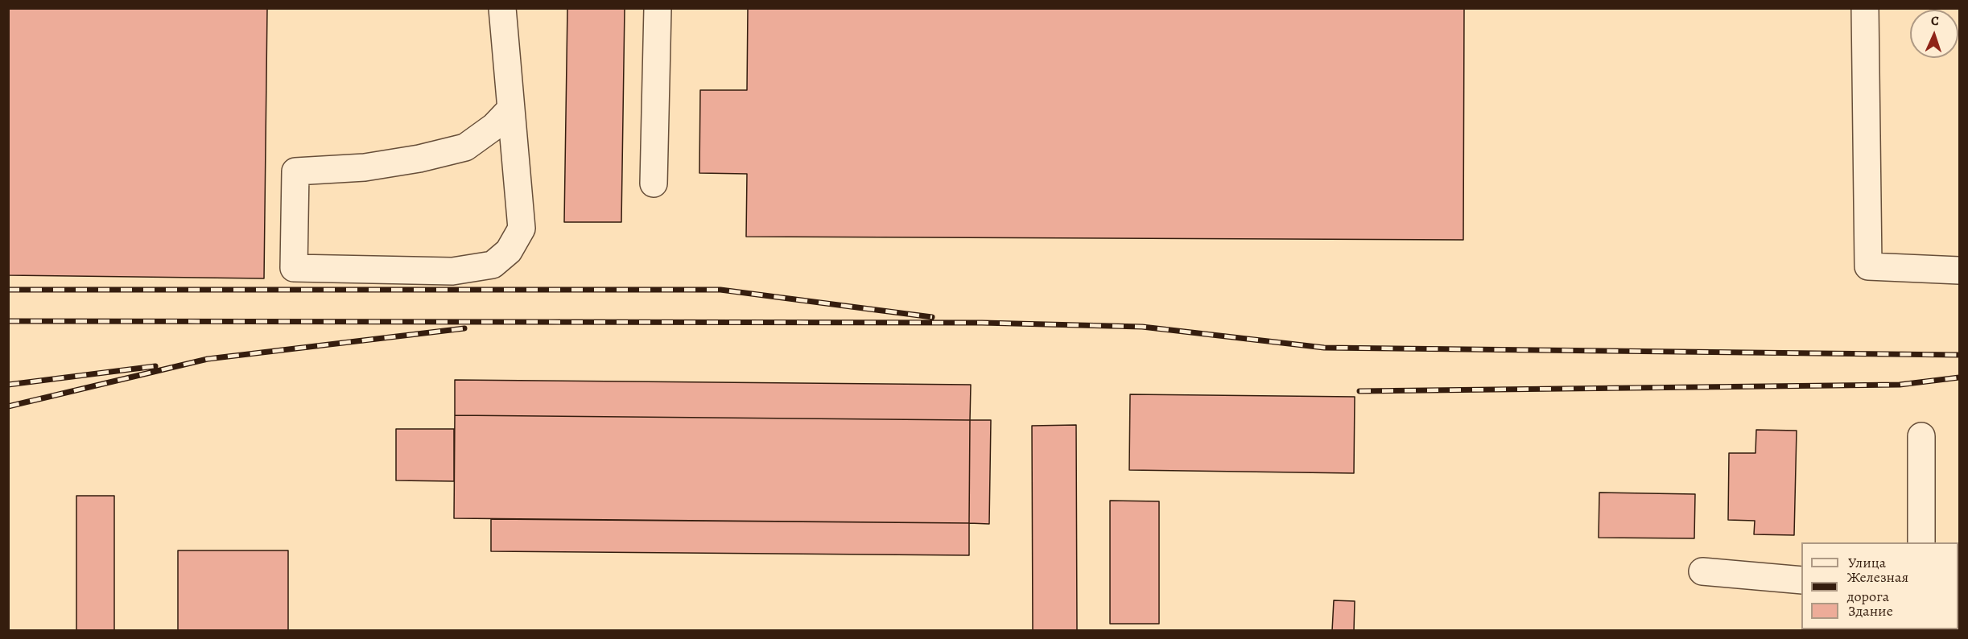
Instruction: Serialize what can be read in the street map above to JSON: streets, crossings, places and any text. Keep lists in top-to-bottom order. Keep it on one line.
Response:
{"legend":["Улица","Железная дорога","Здание"],"north":"top"}
